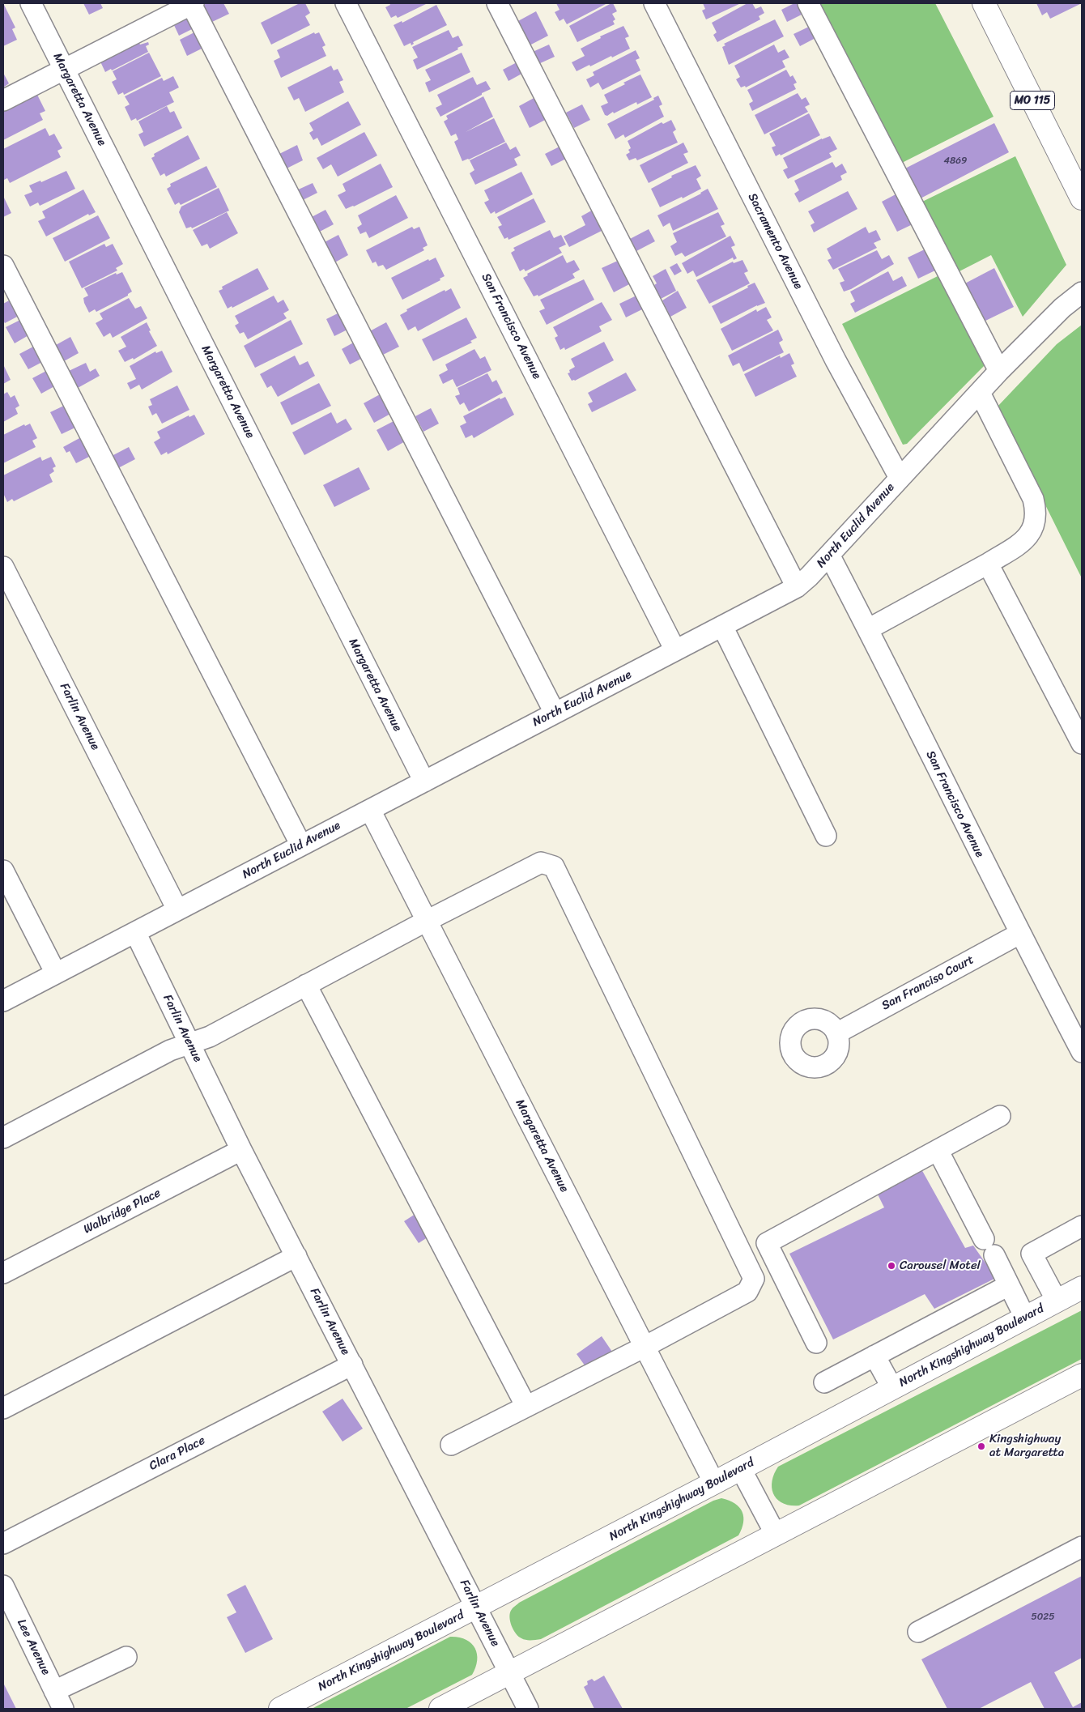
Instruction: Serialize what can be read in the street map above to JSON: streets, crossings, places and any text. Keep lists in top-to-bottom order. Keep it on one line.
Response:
{"streets":{"main road":["MO 115","North Kingshighway Boulevard"],"street":["Margaretta Avenue","Sacramento Avenue","San Francisco Avenue","North Euclid Avenue","Farlin Avenue","San Franciso Court","Walbridge Place","Clara Place","Lee Avenue"]},"crossings":[["Margaretta Avenue","North Euclid Avenue"],["Margaretta Avenue","North Kingshighway Boulevard"],["Sacramento Avenue","North Euclid Avenue"],["San Francisco Avenue","North Euclid Avenue"],["San Francisco Avenue","San Franciso Court"],["North Euclid Avenue","Farlin Avenue"],["Farlin Avenue","Walbridge Place"],["Farlin Avenue","North Kingshighway Boulevard"],["Farlin Avenue","Clara Place"]],"places":["Carousel Motel","Kingshighway at Margaretta"],"house_numbers":["4869","5025"]}
